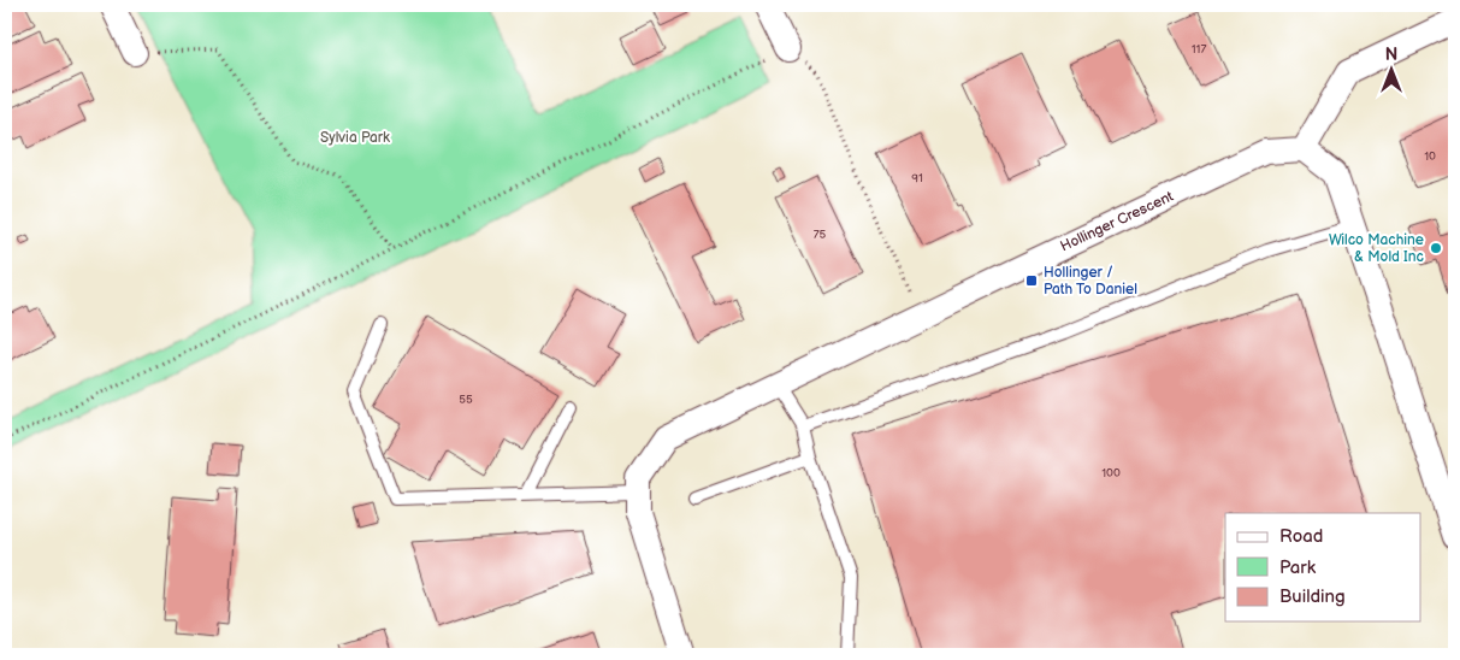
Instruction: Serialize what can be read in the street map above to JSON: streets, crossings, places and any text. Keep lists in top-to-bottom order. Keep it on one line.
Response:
{"streets":{"street":["Hollinger Crescent"]},"parks":["Sylvia Park"],"places":{"other":["Wilco Machine & Mold Inc"],"transit":["Hollinger / Path To Daniel"]},"house_numbers":["117","10","91","75","55","100"],"legend":["Road","Park","Building"],"north":"top"}
